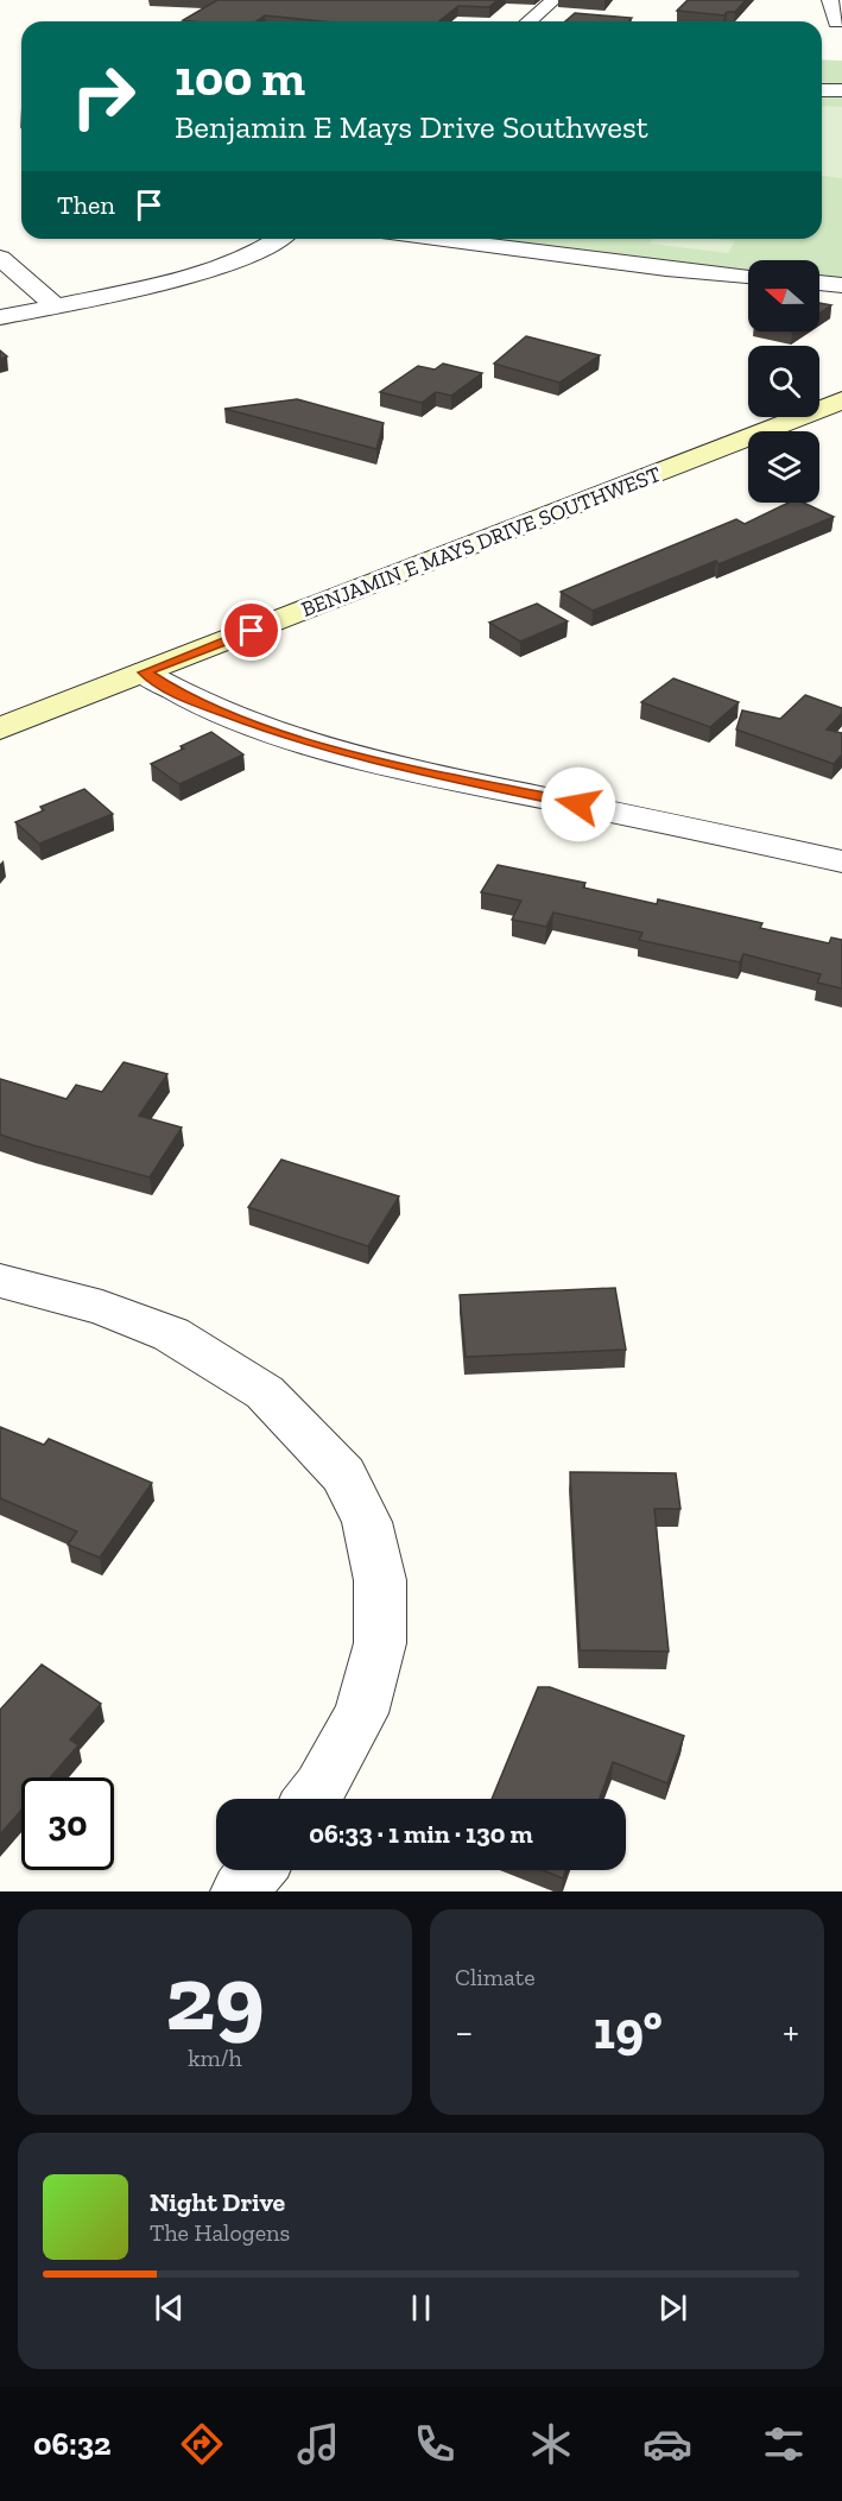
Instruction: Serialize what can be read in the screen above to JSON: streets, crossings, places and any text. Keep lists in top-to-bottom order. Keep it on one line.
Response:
{"streets":{"street":["BENJAMIN E MAYS DRIVE SOUTHWEST"]},"north":"left","page":{"turn":["100 m","Benjamin E Mays Drive Southwest"],"then":"Then","limit":"30","trip":"06:33 · 1 min · 130 m","tile":[["29","km/h"],"Climate"],"heat":["−","19°","+"],"song":["Night Drive","The Halogens"],"tabs":"06:32"}}
